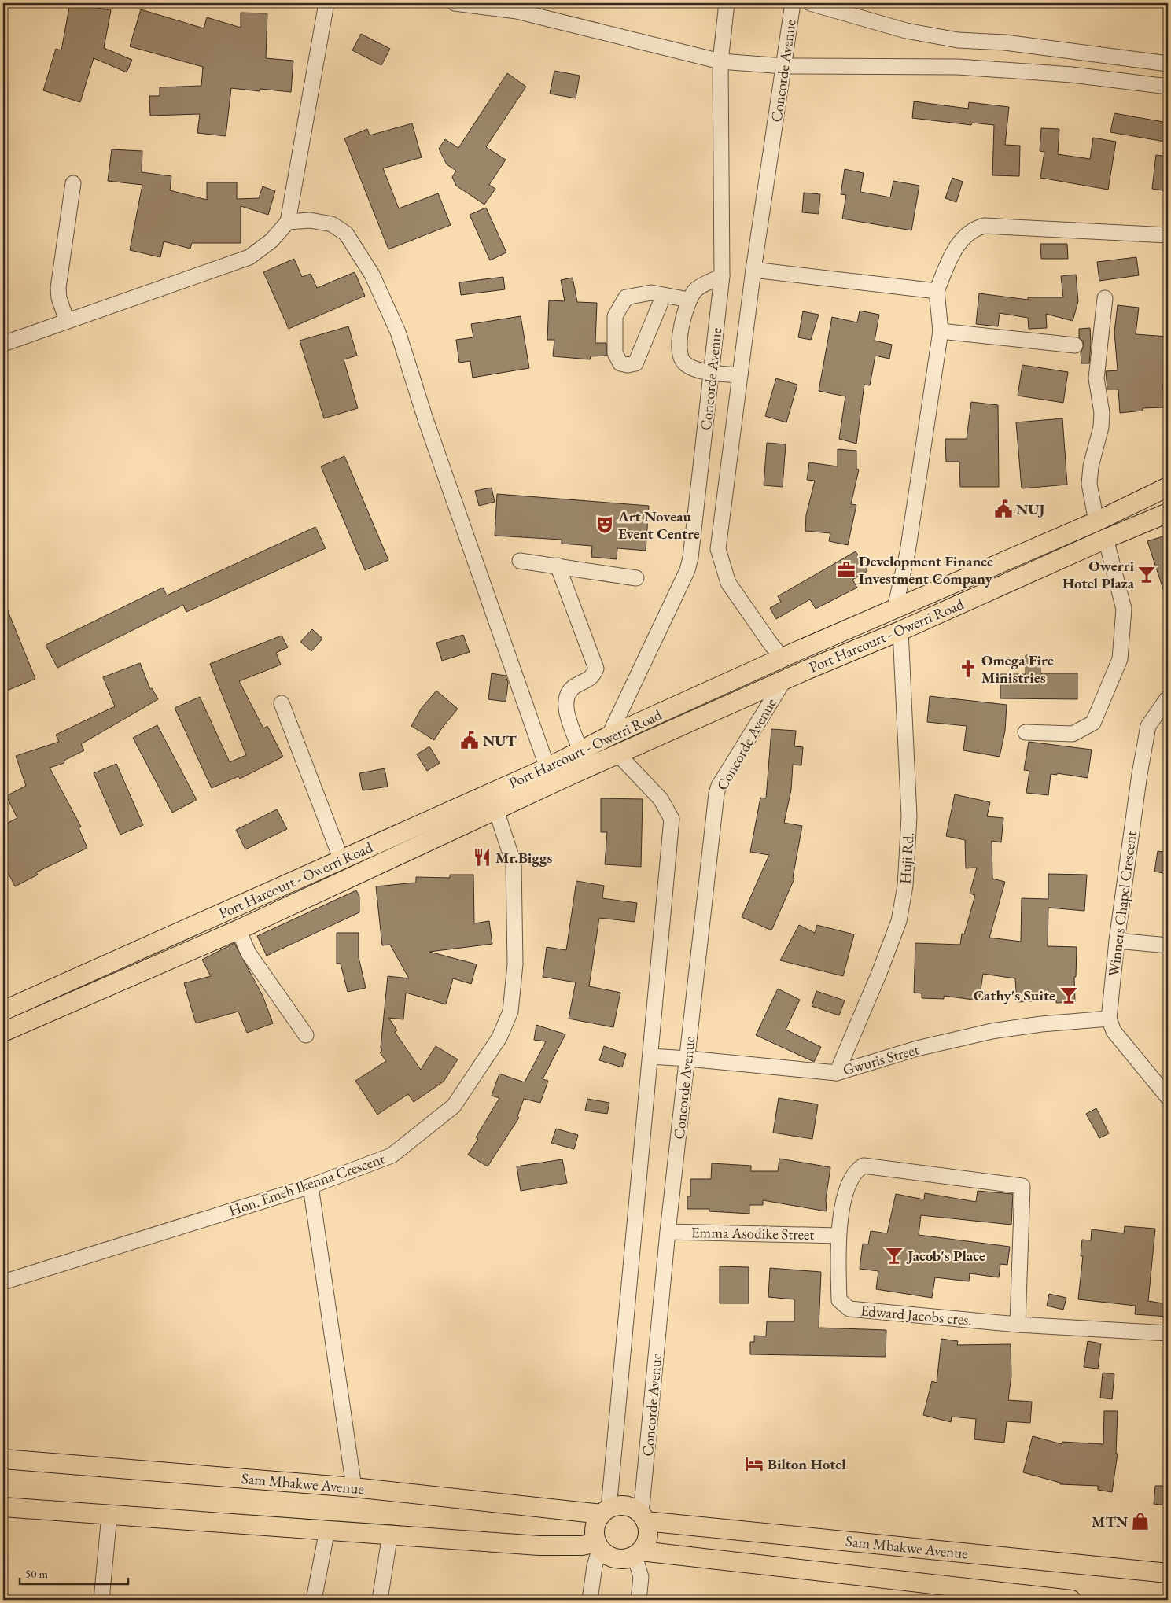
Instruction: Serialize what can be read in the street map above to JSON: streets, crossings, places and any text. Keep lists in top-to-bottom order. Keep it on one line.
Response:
{"streets":{"main road":["Port Harcourt - Owerri Road","Sam Mbakwe Avenue"],"street":["Concorde Avenue","Huji Rd.","Winners Chapel Crescent","Gwuris Street","Hon. Emeh Ikenna Crescent","Emma Asodike Street","Edward Jacobs cres."]},"crossings":[["Concorde Avenue","Port Harcourt - Owerri Road"],["Concorde Avenue","Gwuris Street"],["Concorde Avenue","Emma Asodike Street"],["Concorde Avenue","Sam Mbakwe Avenue"],["Port Harcourt - Owerri Road","Huji Rd."],["Port Harcourt - Owerri Road","Hon. Emeh Ikenna Crescent"],["Huji Rd.","Gwuris Street"],["Winners Chapel Crescent","Gwuris Street"],["Emma Asodike Street","Edward Jacobs cres."]],"places":{"public building":["NUJ","NUT"],"theatre":["Art Noveau Event Centre"],"office":["Development Finance Investment Company"],"bar":["Owerri Hotel Plaza","Cathy's Suite","Jacob's Place"],"church":["Omega Fire Ministries"],"restaurant":["Mr.Biggs"],"hotel":["Bilton Hotel"],"shop":["MTN"]},"scale_bar":"50 m"}
